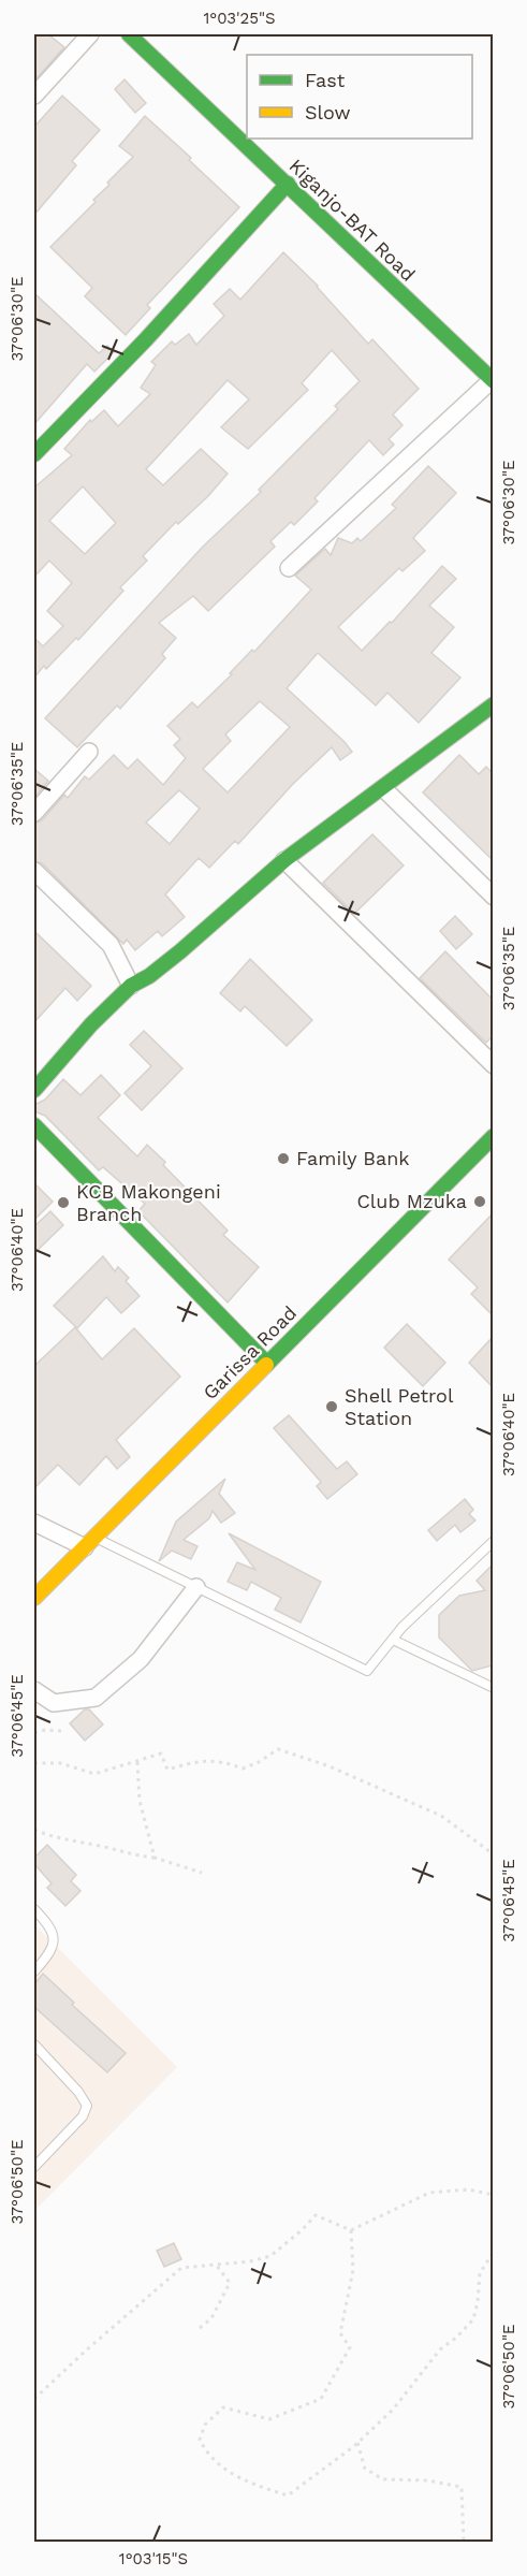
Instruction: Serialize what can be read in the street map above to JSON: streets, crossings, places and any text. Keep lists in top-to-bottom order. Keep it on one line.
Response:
{"streets":{"main road":["Kiganjo-BAT Road","Garissa Road"]},"places":["Family Bank","Club Mzuka","KCB Makongeni Branch","Shell Petrol Station"],"legend":["Fast","Slow"],"coordinates":["1°03'25\"S","37°06'30\"E","37°06'35\"E","37°06'40\"E","37°06'45\"E","37°06'50\"E","1°03'15\"S"]}
